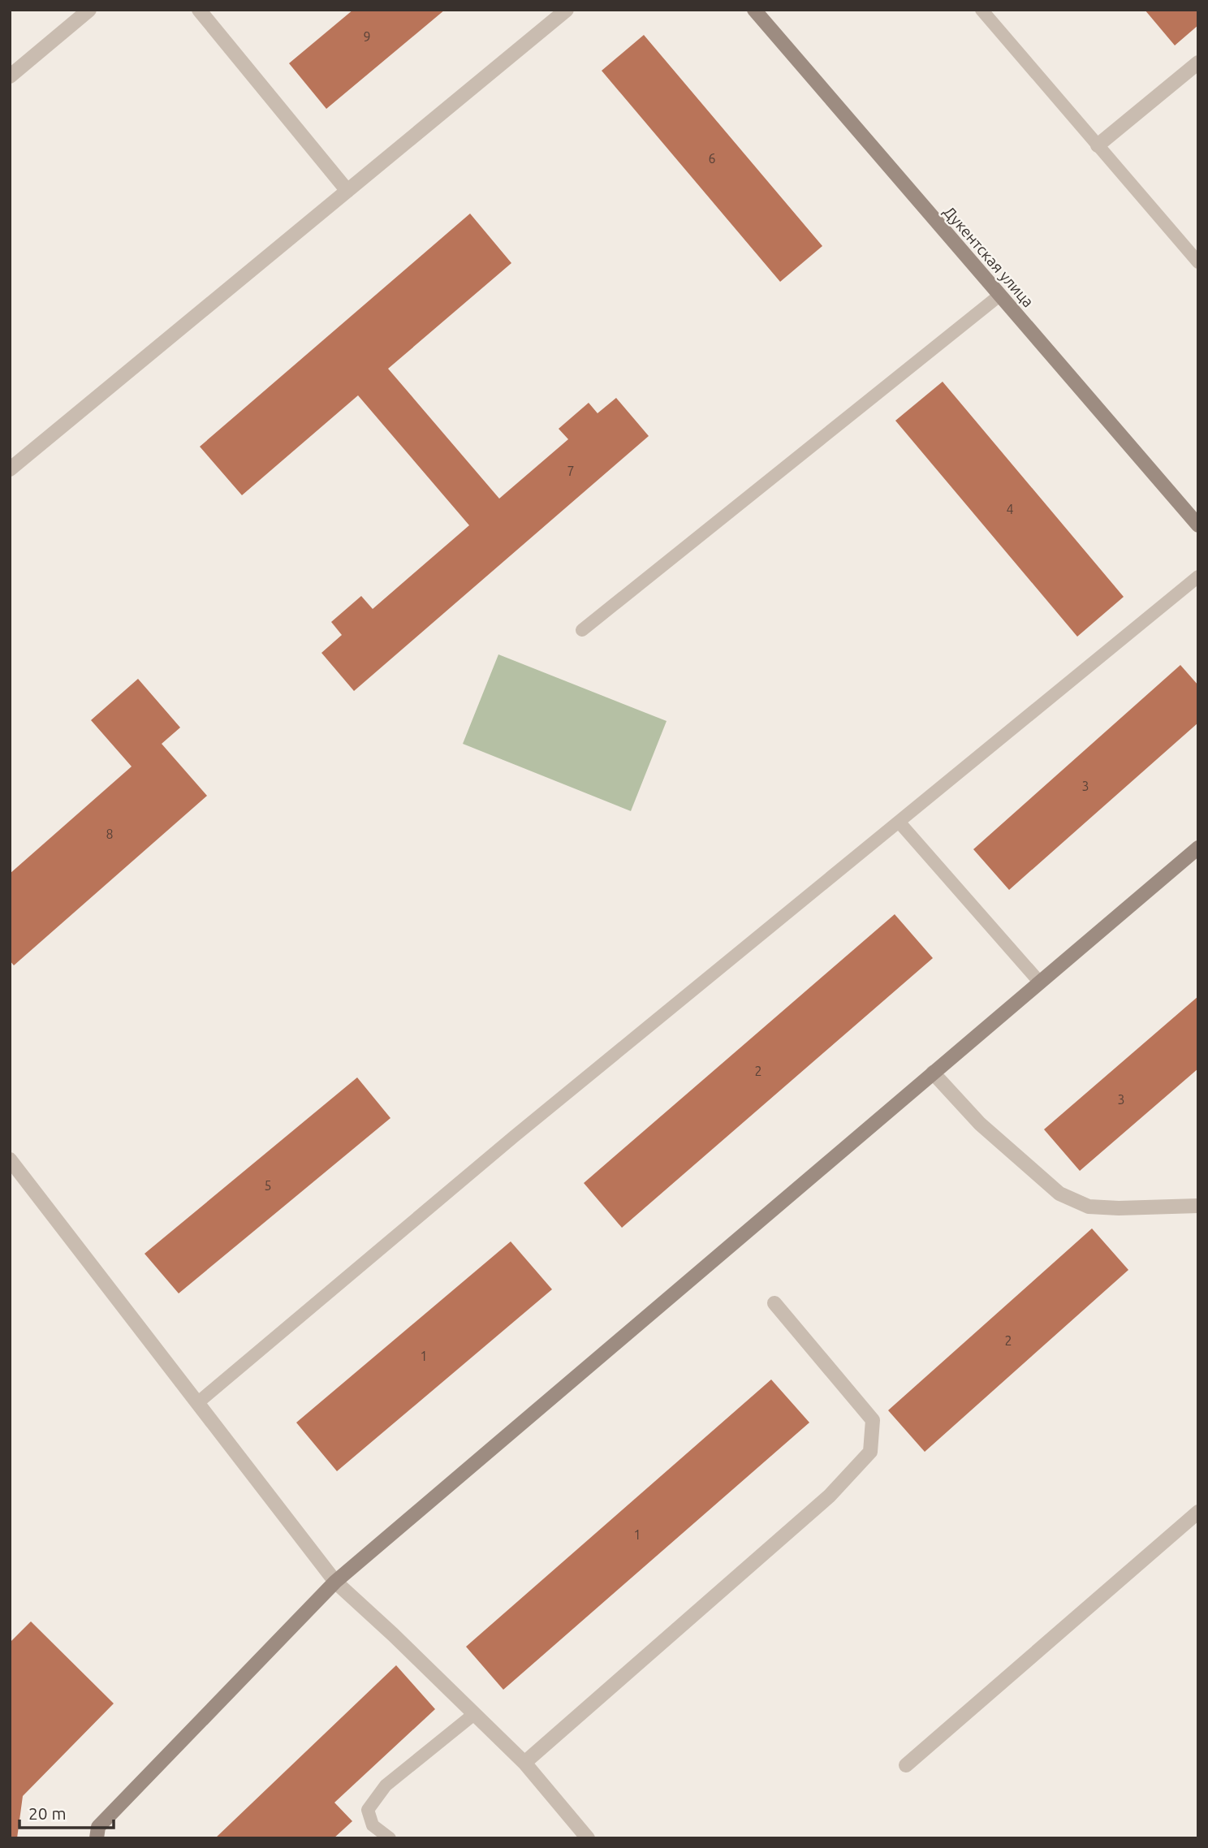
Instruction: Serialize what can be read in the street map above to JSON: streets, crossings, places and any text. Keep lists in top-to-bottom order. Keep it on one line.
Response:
{"streets":{"main road":["Дукентская улица"]},"house_numbers":["9","6","7","4","3","8","2","3","5","2","1","1"],"scale_bar":"20 m"}
